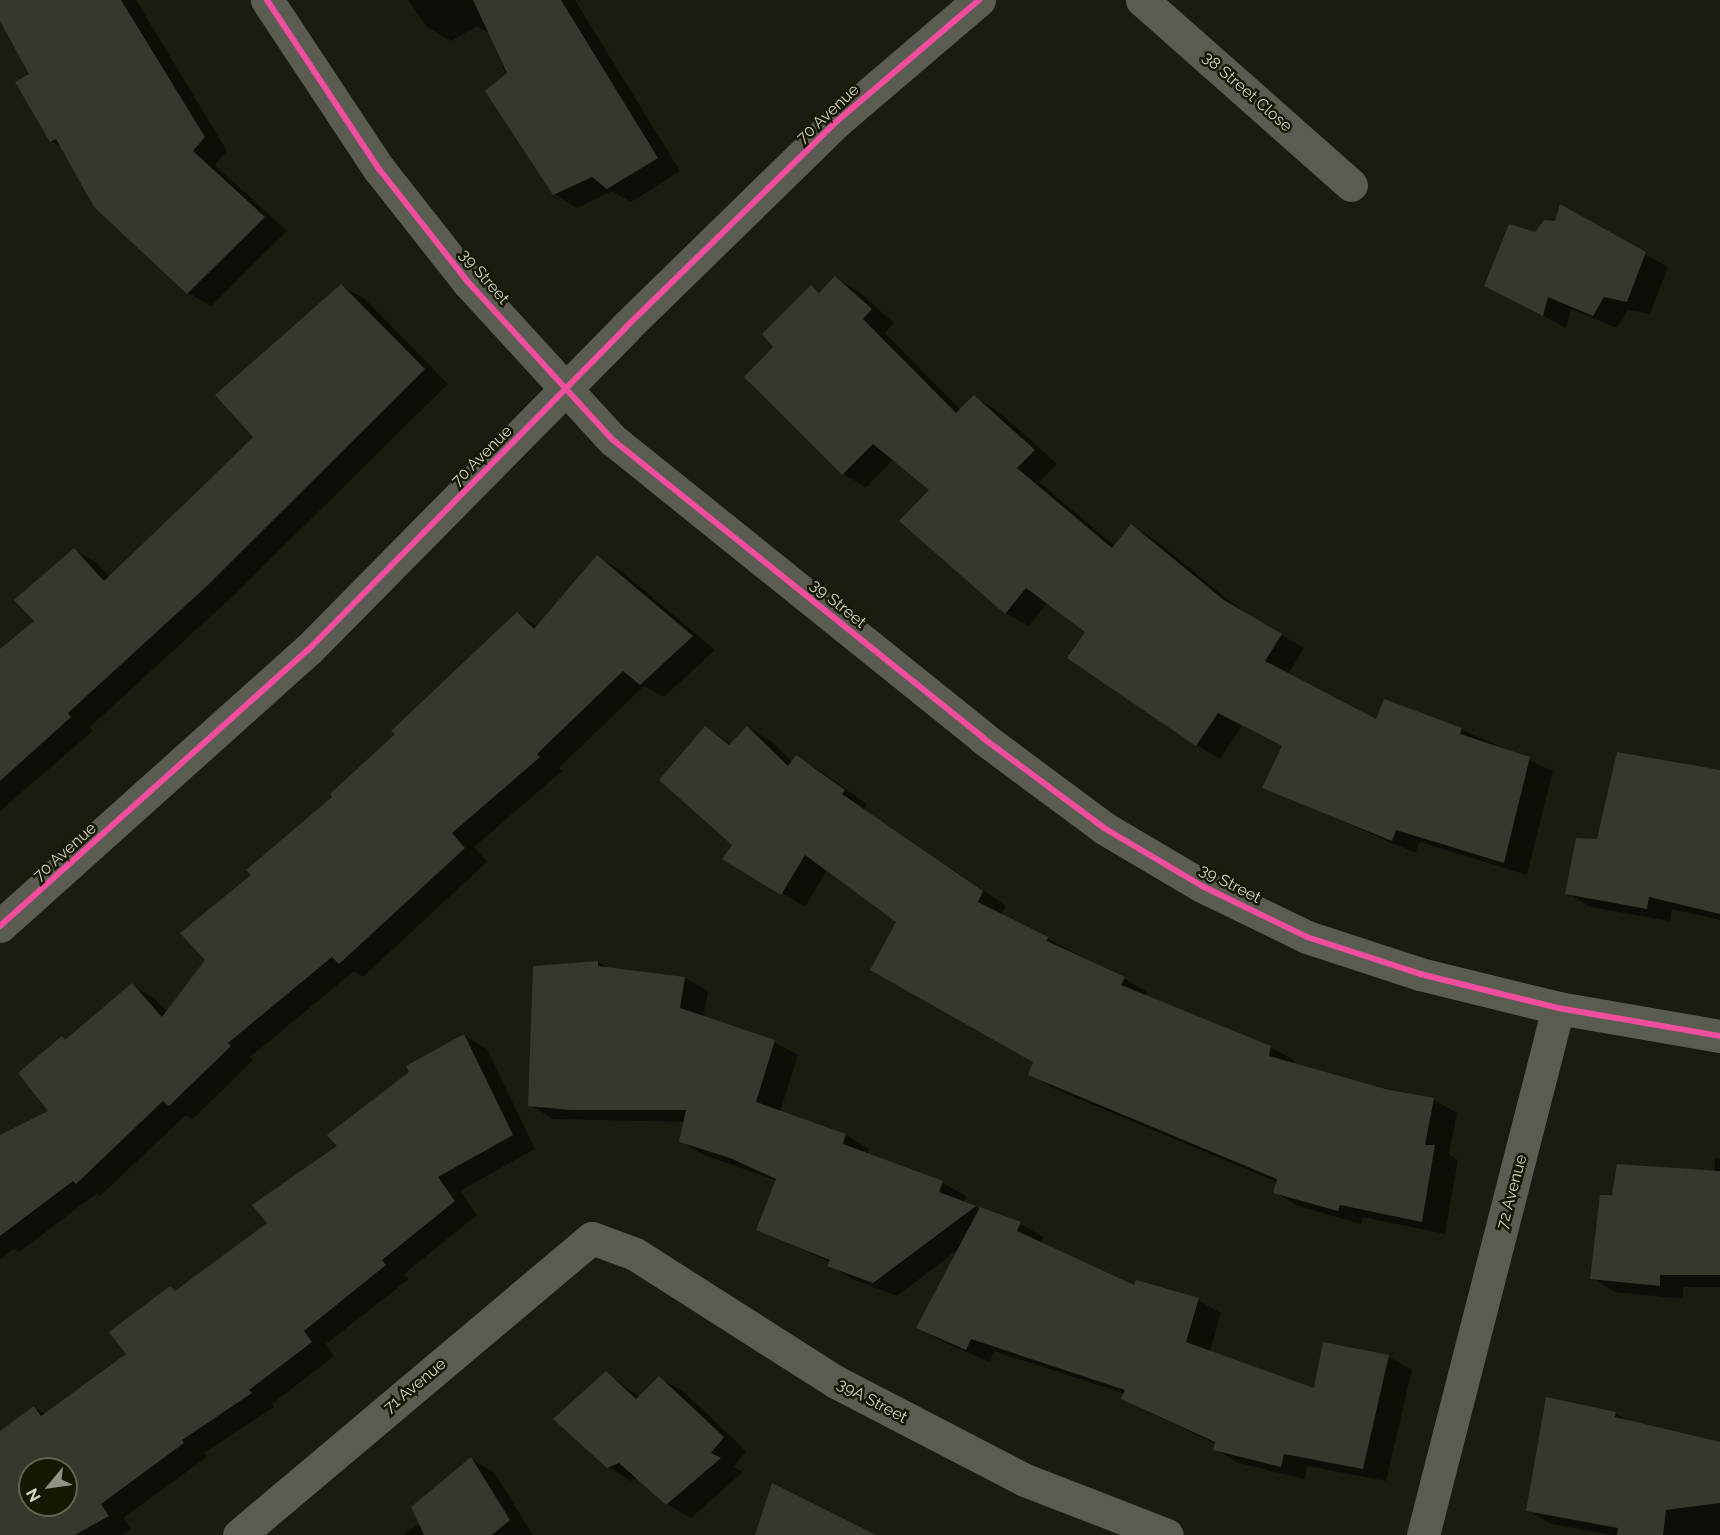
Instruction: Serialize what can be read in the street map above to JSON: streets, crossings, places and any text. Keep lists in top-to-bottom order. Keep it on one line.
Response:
{"streets":{"street":["38 Street Close","70 Avenue","39 Street","72 Avenue","71 Avenue","39A Street"]},"crossings":[["70 Avenue","39 Street"],["39 Street","72 Avenue"],["71 Avenue","39A Street"]],"north":"bottom left"}
